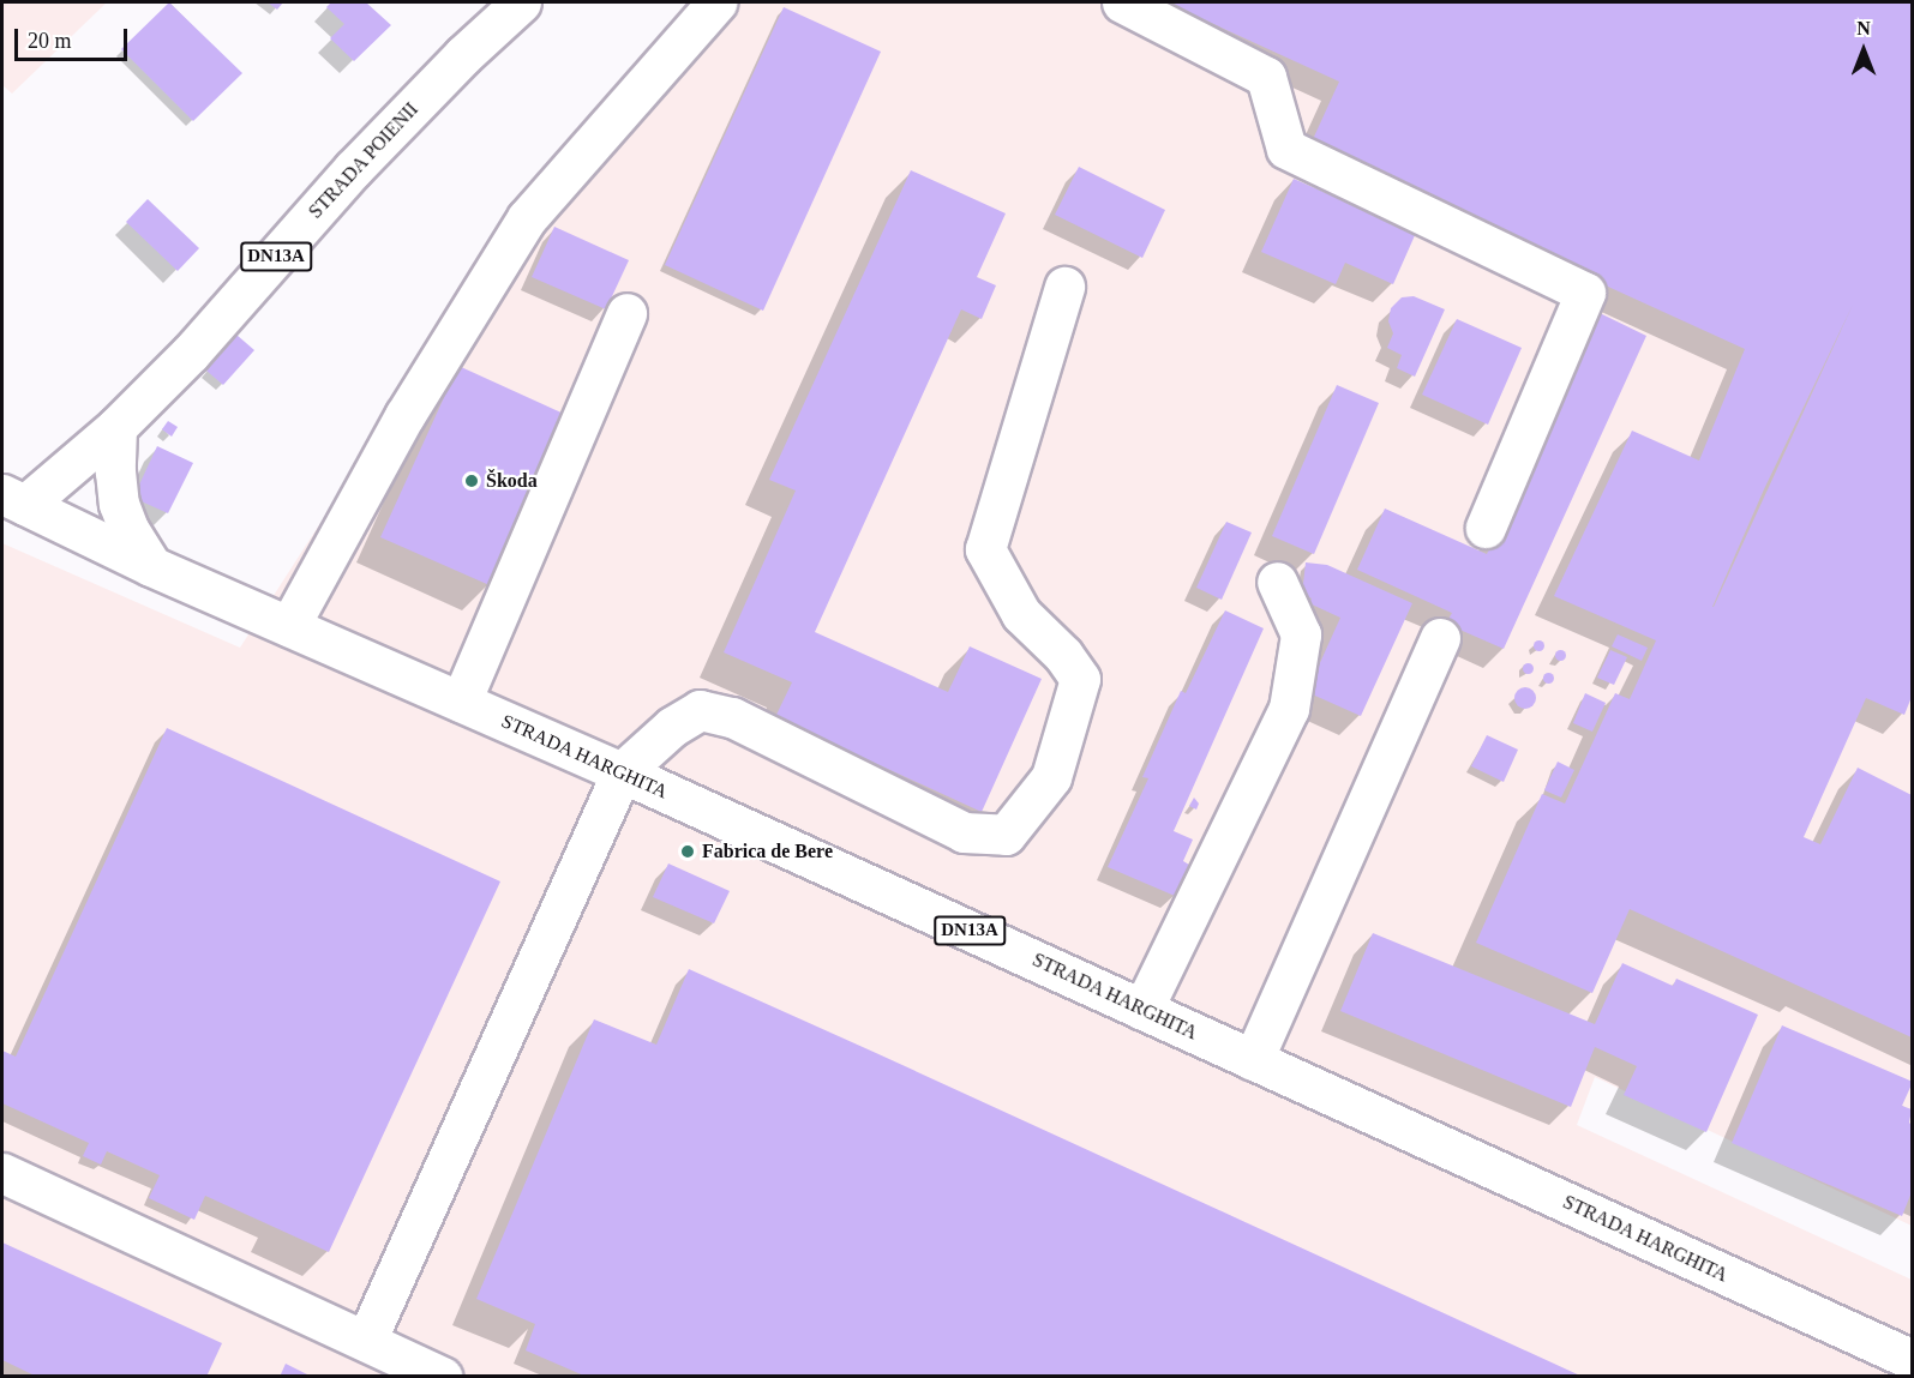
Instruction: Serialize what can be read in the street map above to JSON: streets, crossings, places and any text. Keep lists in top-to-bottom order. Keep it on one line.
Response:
{"streets":{"main road":["STRADA POIENII","DN13A","STRADA HARGHITA"]},"crossings":[["STRADA POIENII","STRADA HARGHITA"]],"places":["Škoda","Fabrica de Bere"],"scale_bar":"20 m","north":"top"}
